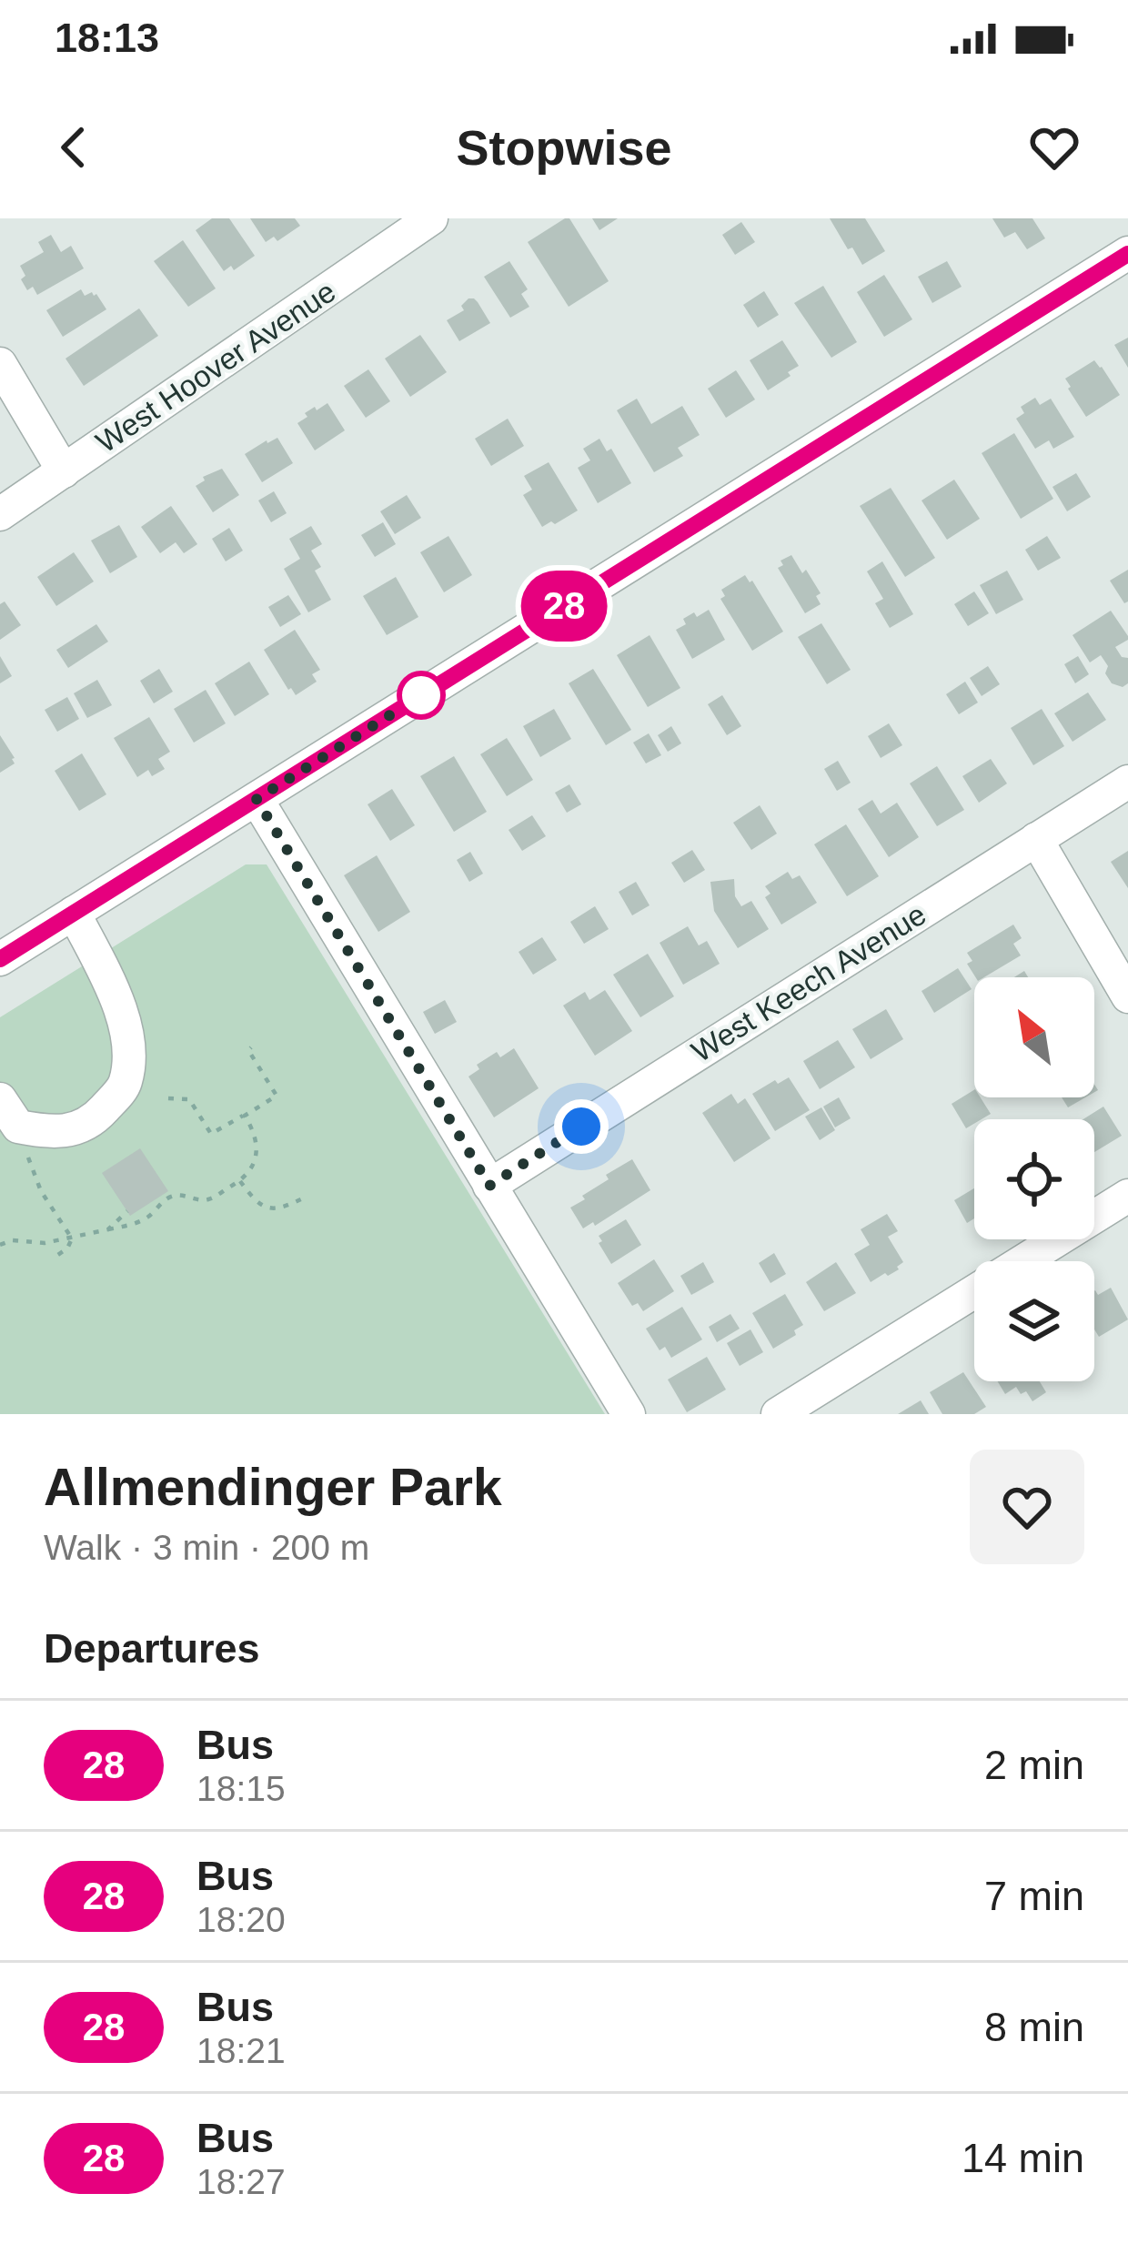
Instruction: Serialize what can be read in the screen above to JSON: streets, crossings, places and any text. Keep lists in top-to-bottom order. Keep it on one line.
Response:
{"streets":{"street":["West Hoover Avenue","West Keech Avenue"]},"lines":["bus line 28"],"north":"top left","page":{"status":"18:13","header":"Stopwise","on_map":"28","heading":[["Allmendinger Park","Walk · 3 min · 200 m"],"Departures"],"list":[{"mark":"28","name":"Bus","note":"18:15","value":"2 min"},{"mark":"28","name":"Bus","note":"18:20","value":"7 min"},{"mark":"28","name":"Bus","note":"18:21","value":"8 min"},{"mark":"28","name":"Bus","note":"18:27","value":"14 min"}]}}
